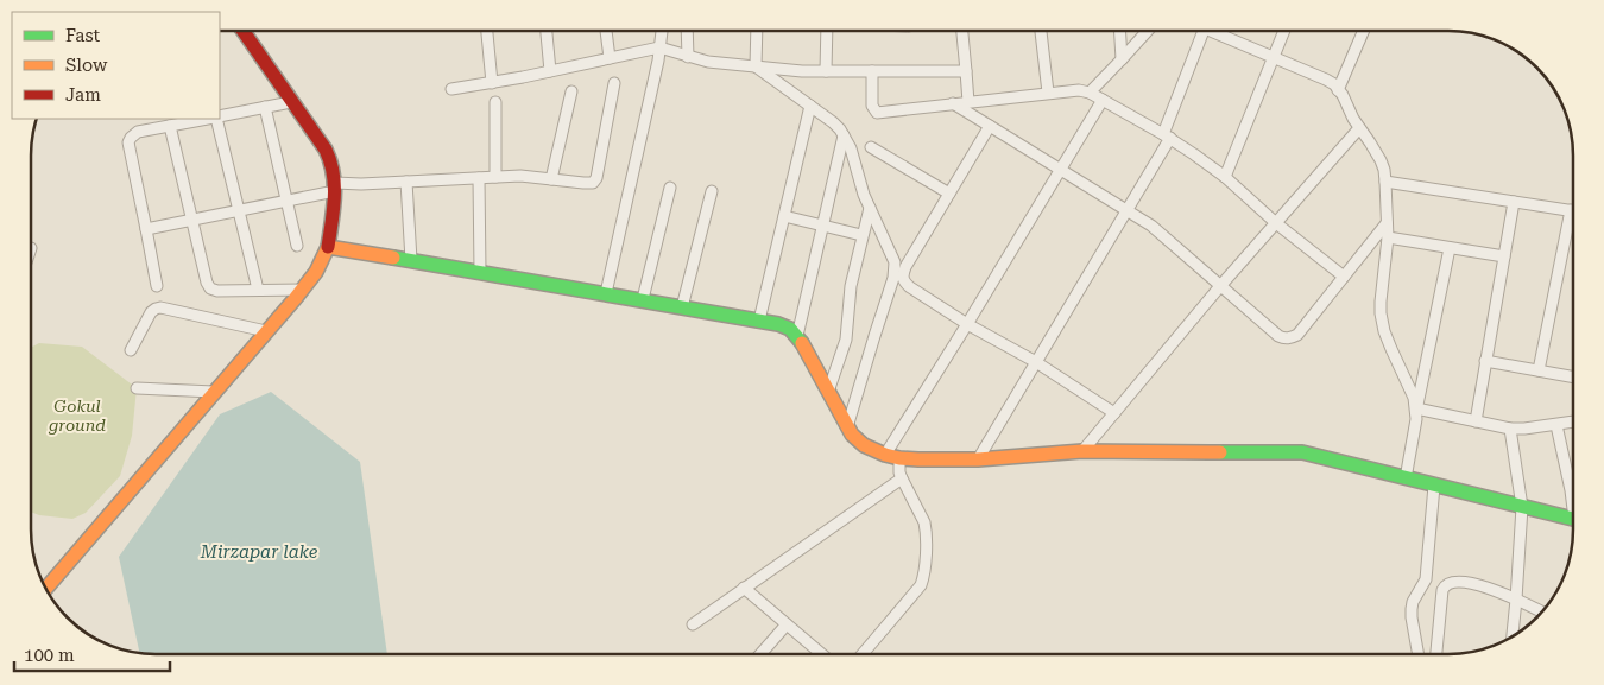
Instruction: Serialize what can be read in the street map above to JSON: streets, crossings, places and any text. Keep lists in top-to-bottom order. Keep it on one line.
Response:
{"water":["Mirzapar lake"],"parks":["Gokul ground"],"legend":["Fast","Slow","Jam"],"scale_bar":"100 m"}
